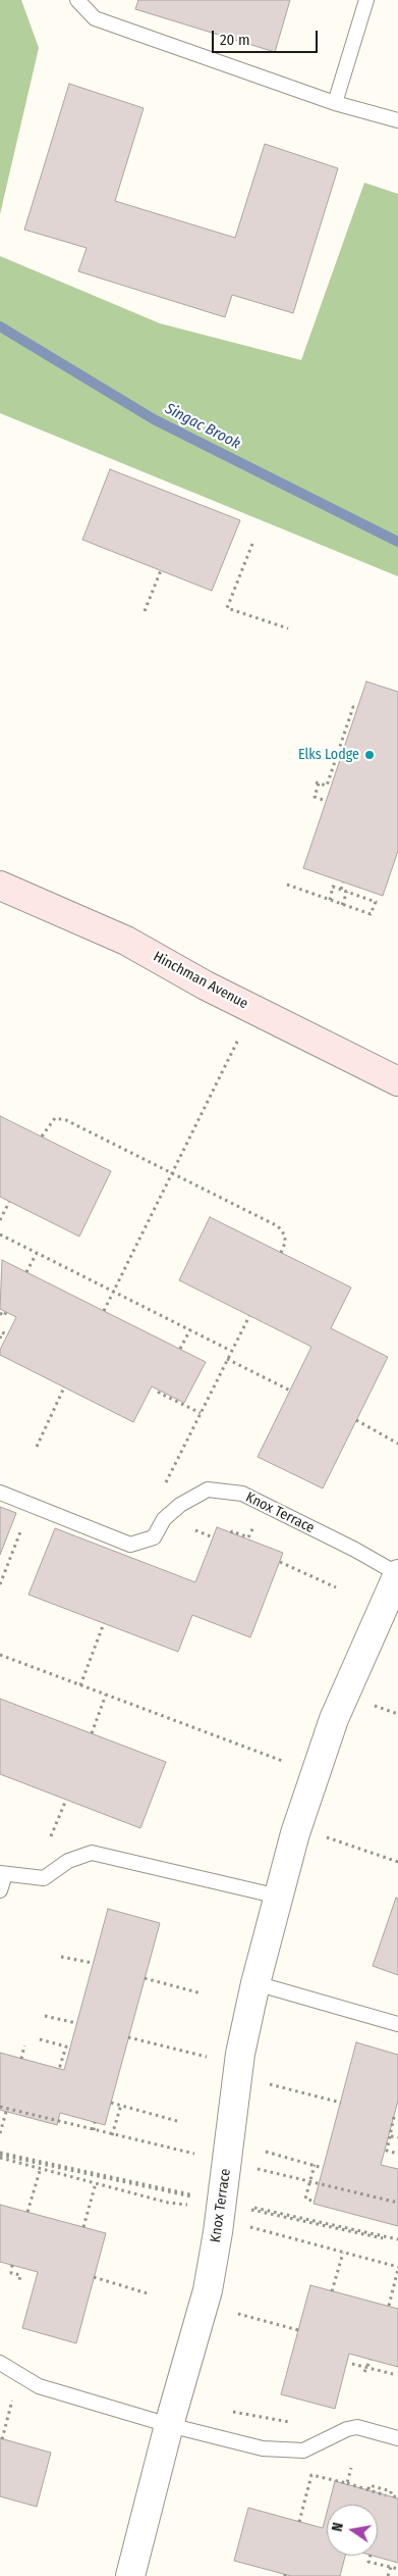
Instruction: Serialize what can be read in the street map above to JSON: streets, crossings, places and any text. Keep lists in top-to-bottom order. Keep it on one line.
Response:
{"streets":{"street":["Hinchman Avenue","Knox Terrace"]},"water":["Singac Brook"],"places":["Elks Lodge"],"scale_bar":"20 m","north":"left"}
